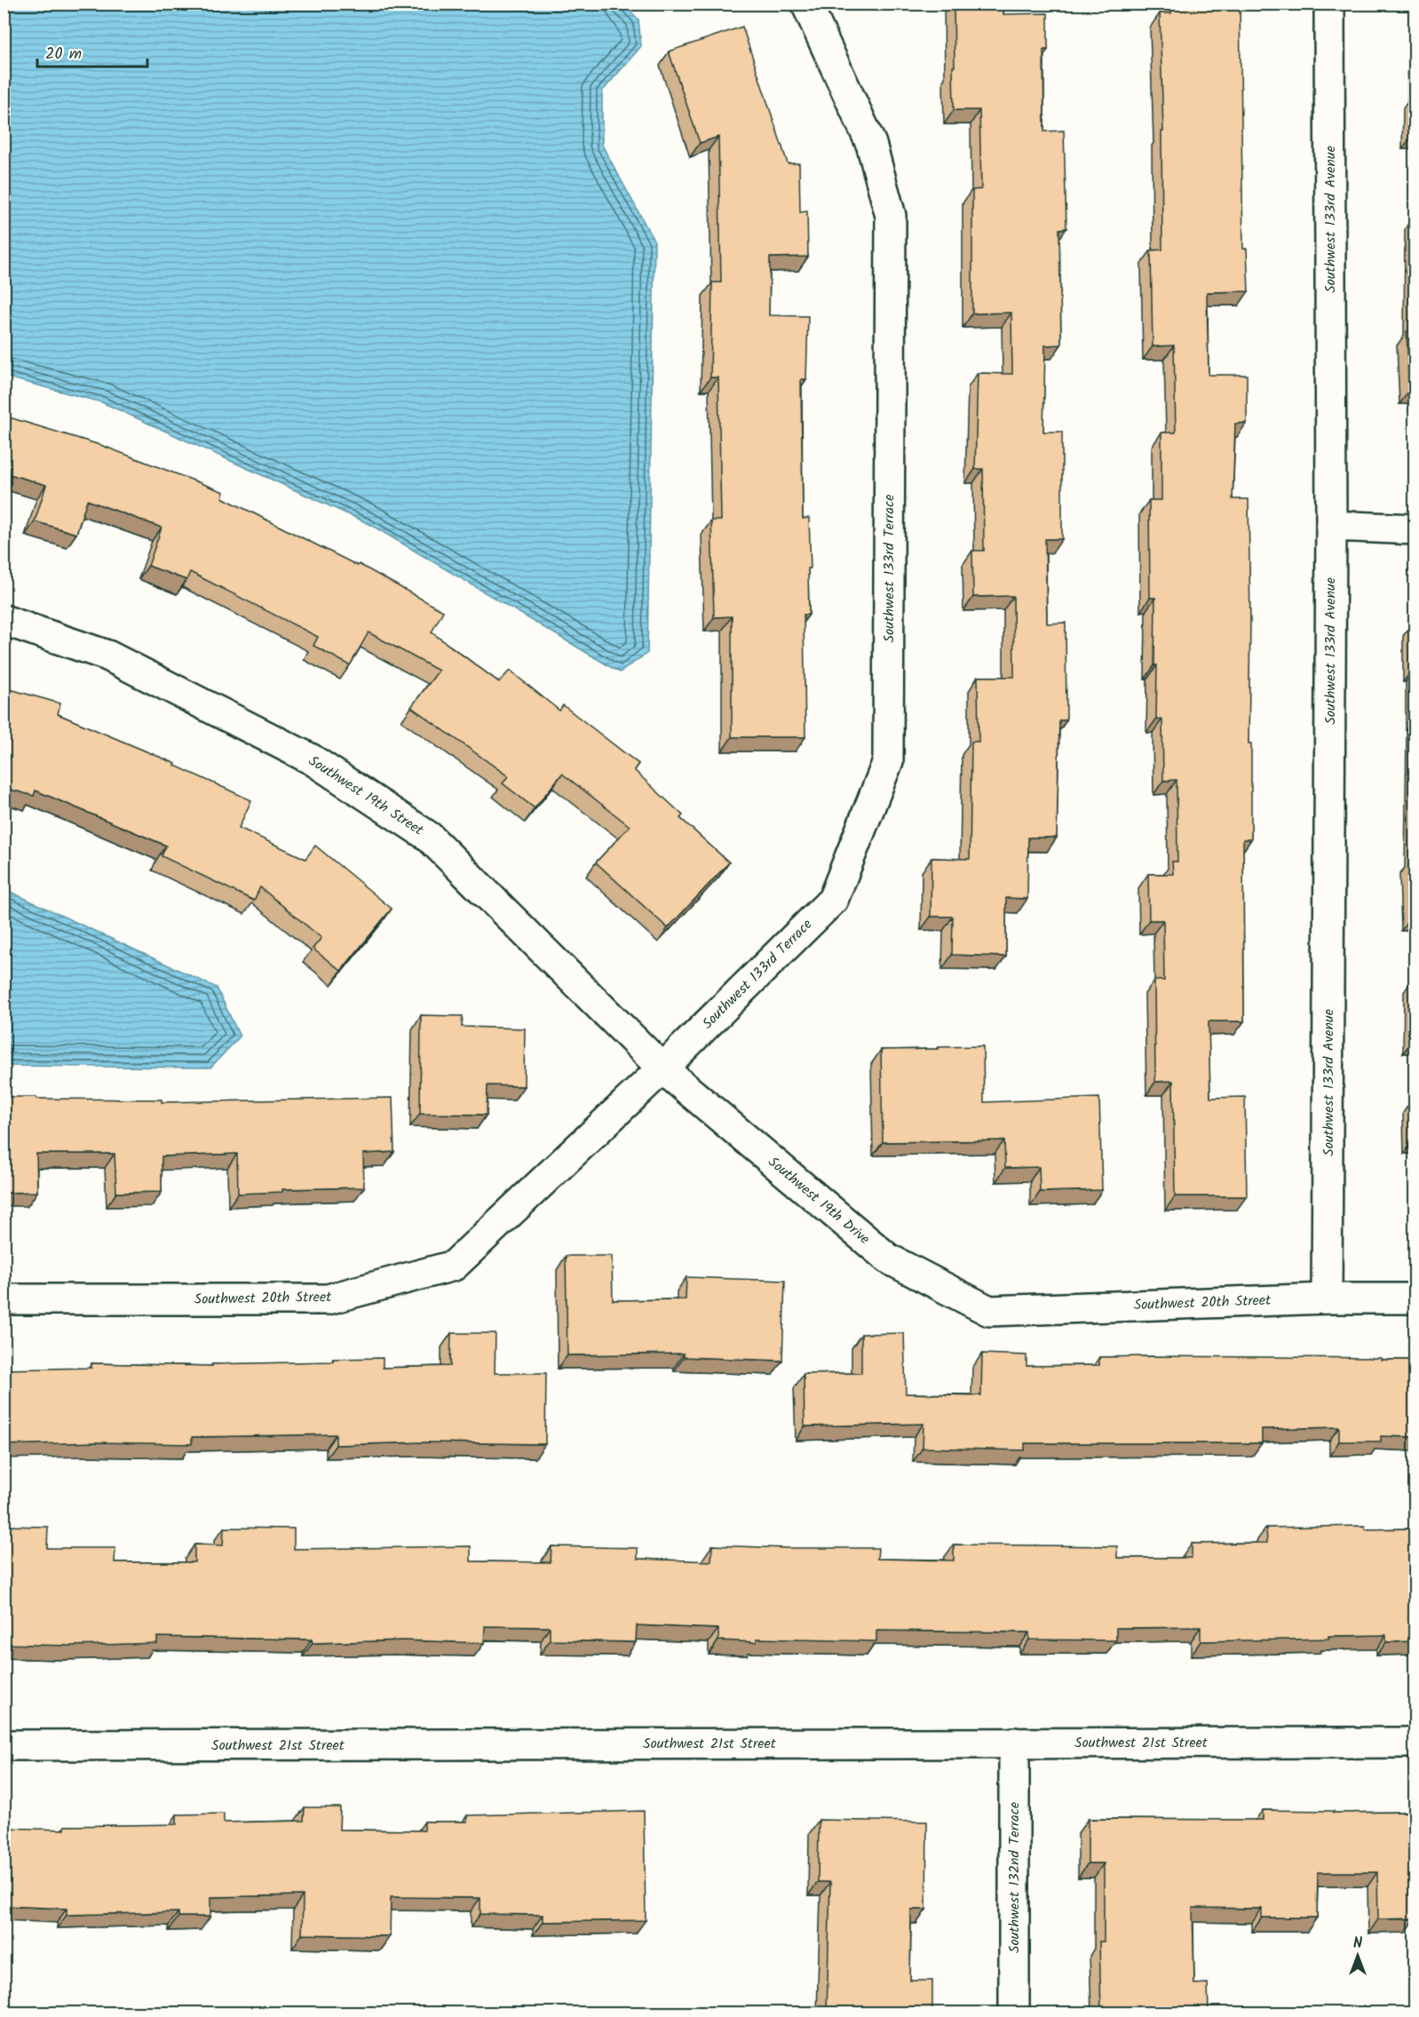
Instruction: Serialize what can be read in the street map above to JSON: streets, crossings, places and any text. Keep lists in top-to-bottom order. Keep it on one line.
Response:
{"streets":{"street":["Southwest 133rd Avenue","Southwest 133rd Terrace","Southwest 19th Street","Southwest 19th Drive","Southwest 20th Street","Southwest 21st Street","Southwest 132nd Terrace"]},"crossings":[["Southwest 133rd Avenue","Southwest 20th Street"],["Southwest 133rd Terrace","Southwest 19th Street"],["Southwest 133rd Terrace","Southwest 19th Drive"],["Southwest 133rd Terrace","Southwest 20th Street"],["Southwest 19th Street","Southwest 19th Drive"],["Southwest 19th Street","Southwest 20th Street"],["Southwest 19th Drive","Southwest 20th Street"],["Southwest 21st Street","Southwest 132nd Terrace"]],"scale_bar":"20 m","north":"top"}
